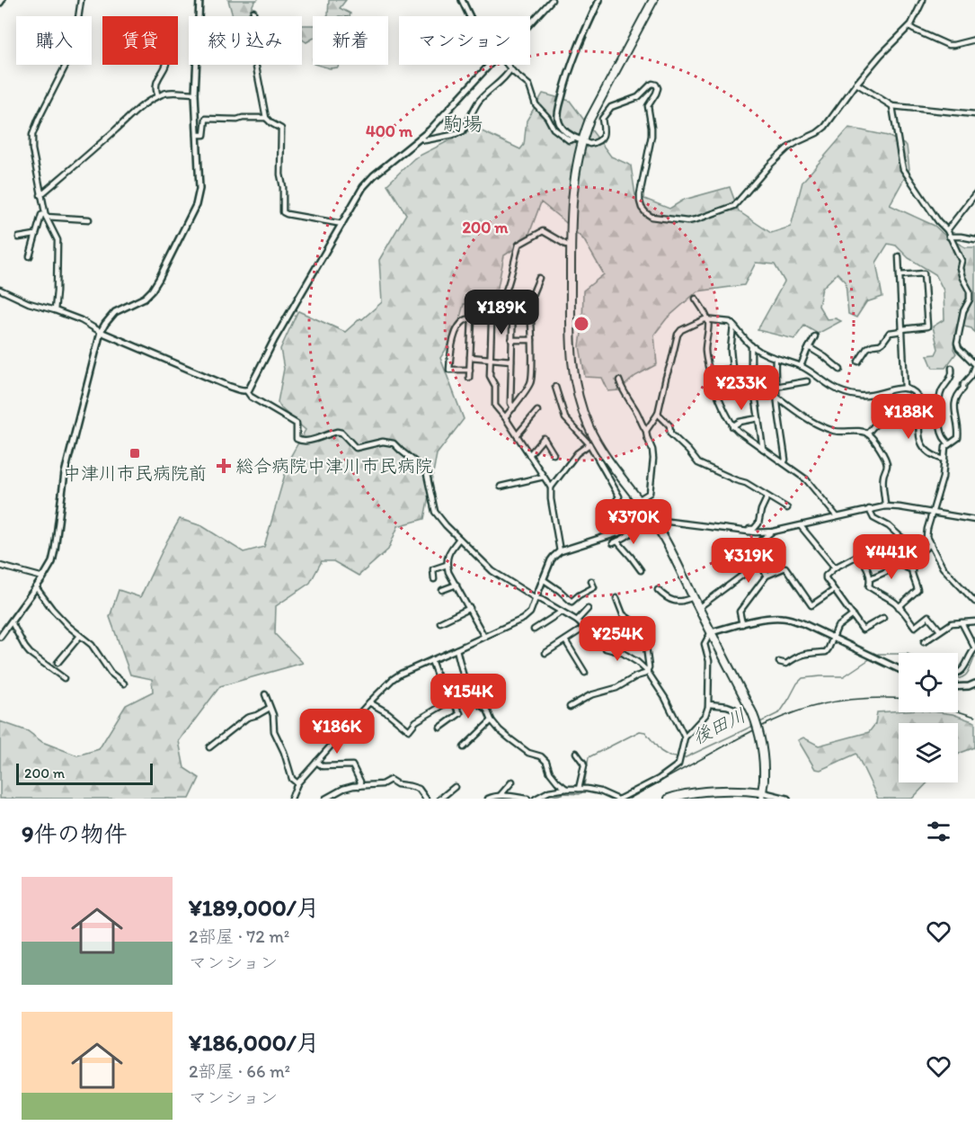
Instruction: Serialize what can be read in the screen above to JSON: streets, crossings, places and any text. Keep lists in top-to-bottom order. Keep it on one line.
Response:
{"districts":["駒場"],"water":["後田川"],"places":{"transit":["中津川市民病院前"],"health":["総合病院中津川市民病院"]},"scale_bar":"200 m","page":{"chip":["購入","賃貸","絞り込み","新着","マンション"],"price":["¥189K","¥233K","¥188K","¥370K","¥441K","¥319K","¥254K","¥154K","¥186K"],"scale":"200 m","heading":"9件の物件","list":[{"name":"¥189,000/月","note":"2部屋 · 72 m² · マンション"},{"name":"¥186,000/月","note":"2部屋 · 66 m² · マンション"}]},"rings":["400 m","200 m"]}
